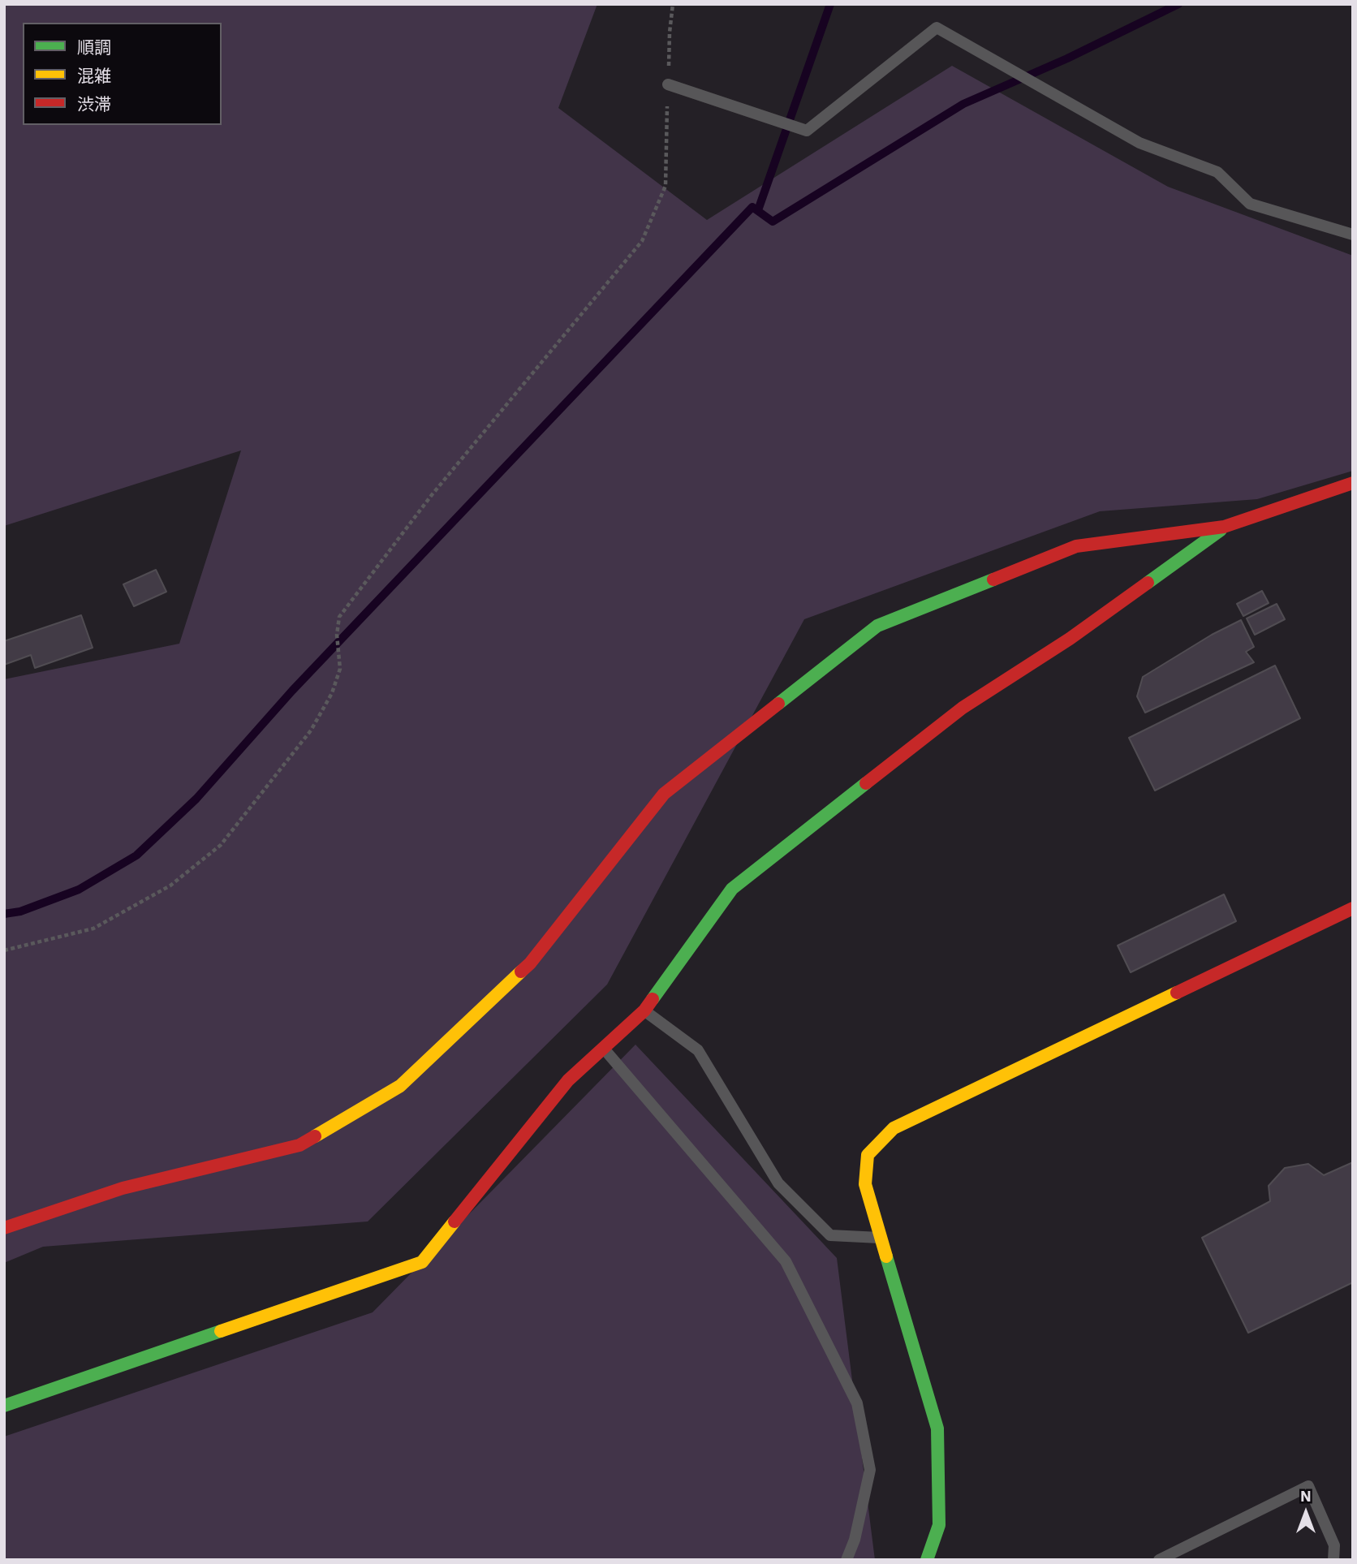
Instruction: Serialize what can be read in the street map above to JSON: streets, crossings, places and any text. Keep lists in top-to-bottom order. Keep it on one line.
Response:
{"legend":["順調","混雑","渋滞"],"north":"top"}
